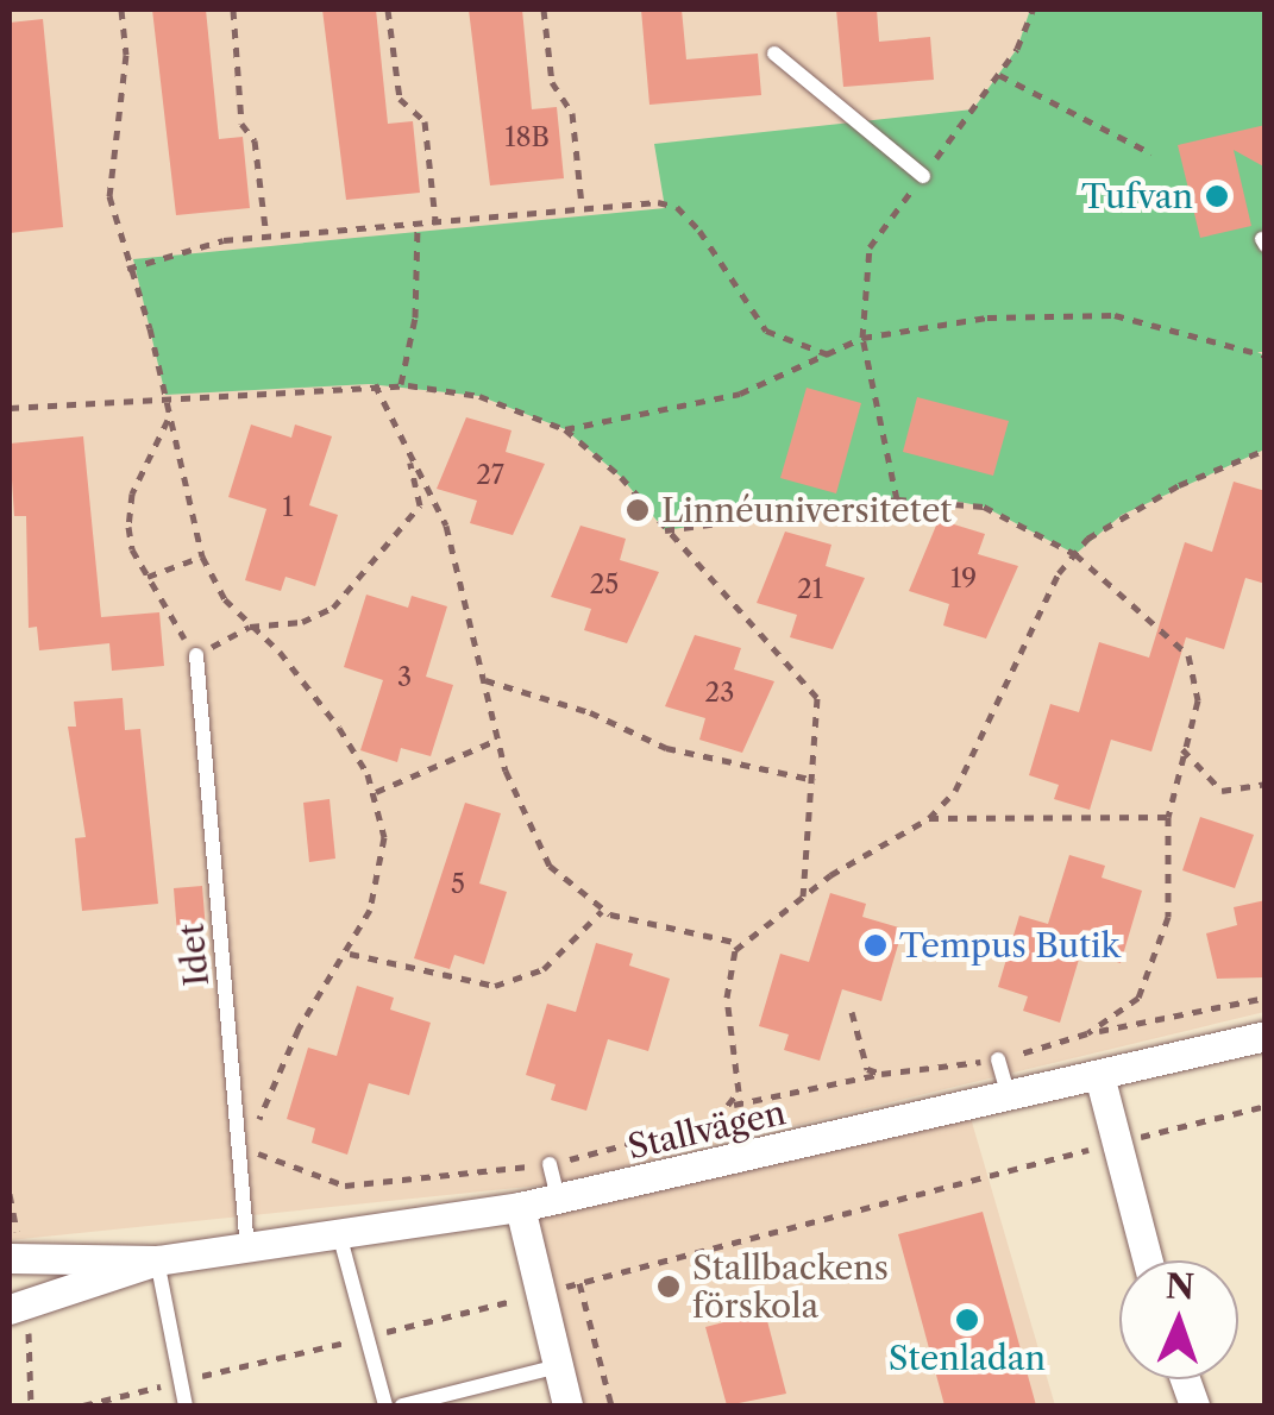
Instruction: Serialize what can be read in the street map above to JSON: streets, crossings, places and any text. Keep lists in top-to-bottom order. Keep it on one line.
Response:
{"streets":{"street":["Stallvägen"],"lane":["Idet"]},"crossings":[["Idet","Stallvägen"]],"places":["Tufvan","Linnéuniversitetet","Tempus Butik","Stallbackens förskola","Stenladan"],"house_numbers":["18B","27","1","19","25","21","3","23","5"],"north":"top"}
